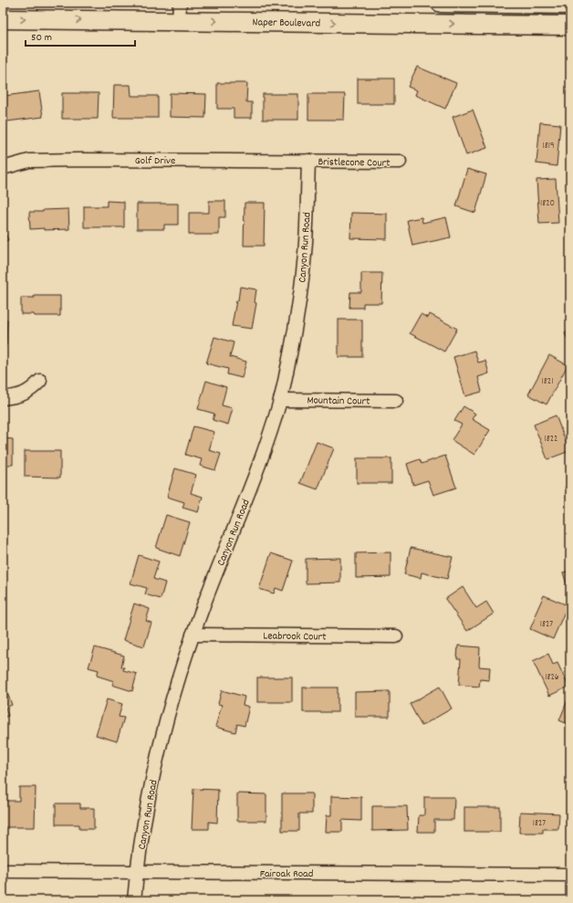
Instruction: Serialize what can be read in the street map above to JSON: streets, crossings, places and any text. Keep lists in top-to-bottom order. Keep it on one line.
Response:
{"streets":{"main road":["Naper Boulevard"],"street":["Golf Drive","Bristlecone Court","Canyon Run Road","Mountain Court","Leabrook Court","Fairoak Road"]},"crossings":[["Golf Drive","Bristlecone Court"],["Golf Drive","Canyon Run Road"],["Bristlecone Court","Canyon Run Road"],["Canyon Run Road","Mountain Court"],["Canyon Run Road","Leabrook Court"],["Canyon Run Road","Fairoak Road"]],"one_way":["Naper Boulevard"],"house_numbers":["1819","1820","1821","1822","1827","1826","1827"],"scale_bar":"50 m"}
